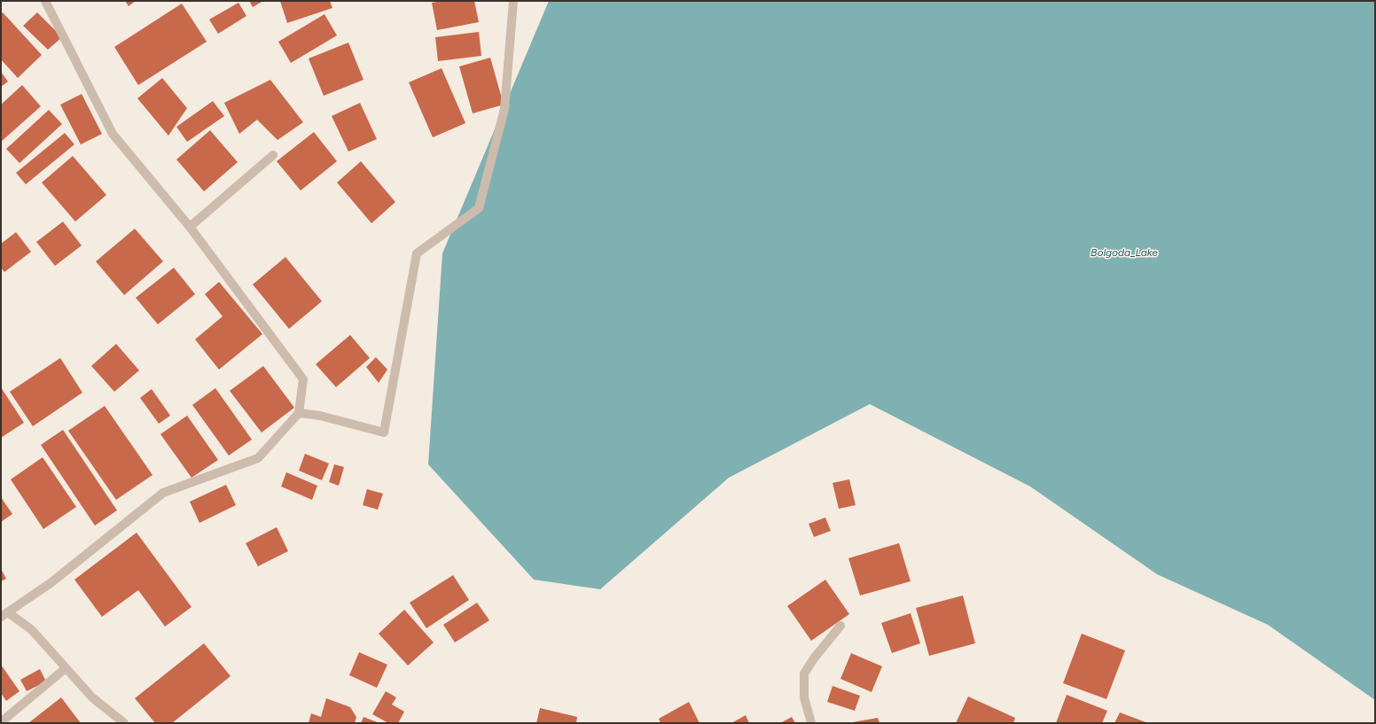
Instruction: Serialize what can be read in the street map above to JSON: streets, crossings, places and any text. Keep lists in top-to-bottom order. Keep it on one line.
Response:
{"water":["Bolgoda_Lake"]}
